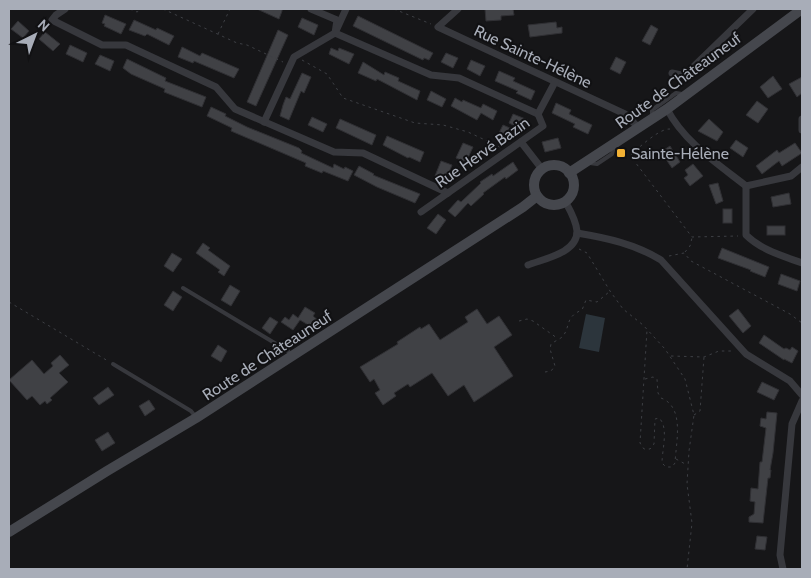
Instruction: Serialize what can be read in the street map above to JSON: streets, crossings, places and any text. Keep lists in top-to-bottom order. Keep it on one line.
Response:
{"streets":{"main road":["Route de Châteauneuf"],"street":["Rue Sainte-Hélène","Rue Hervé Bazin"]},"crossings":[["Rue Sainte-Hélène","Route de Châteauneuf"],["Rue Sainte-Hélène","Rue Hervé Bazin"]],"places":{"transit":["Sainte-Hélène"]},"north":"top right"}
